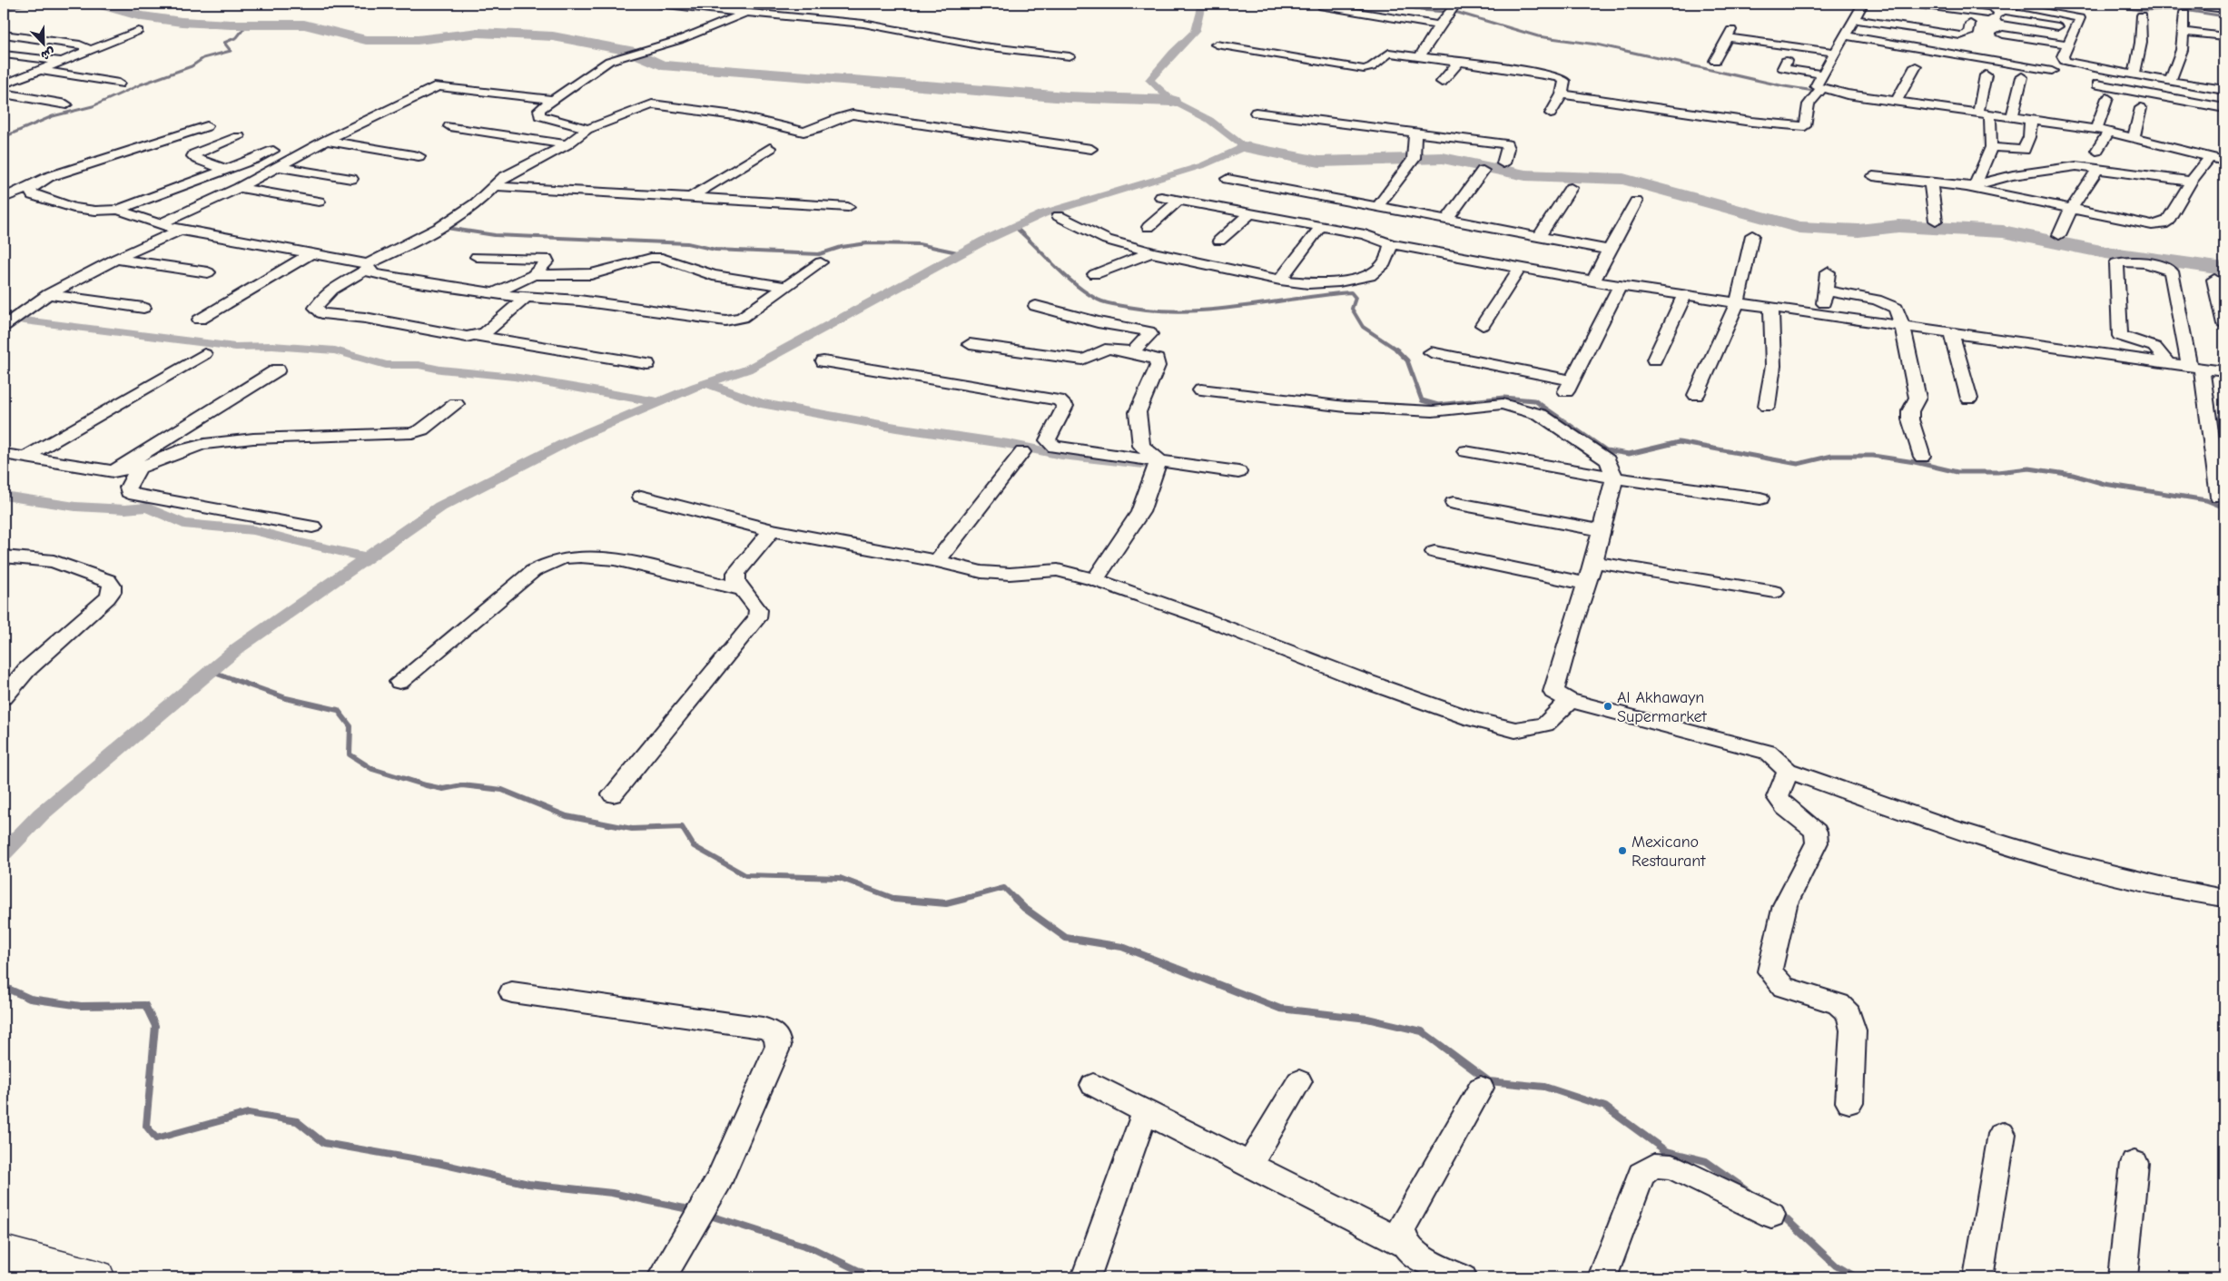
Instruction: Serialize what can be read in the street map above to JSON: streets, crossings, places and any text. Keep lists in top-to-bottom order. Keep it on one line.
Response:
{"places":["Al Akhawayn Supermarket","Mexicano Restaurant"],"north":"bottom right"}
